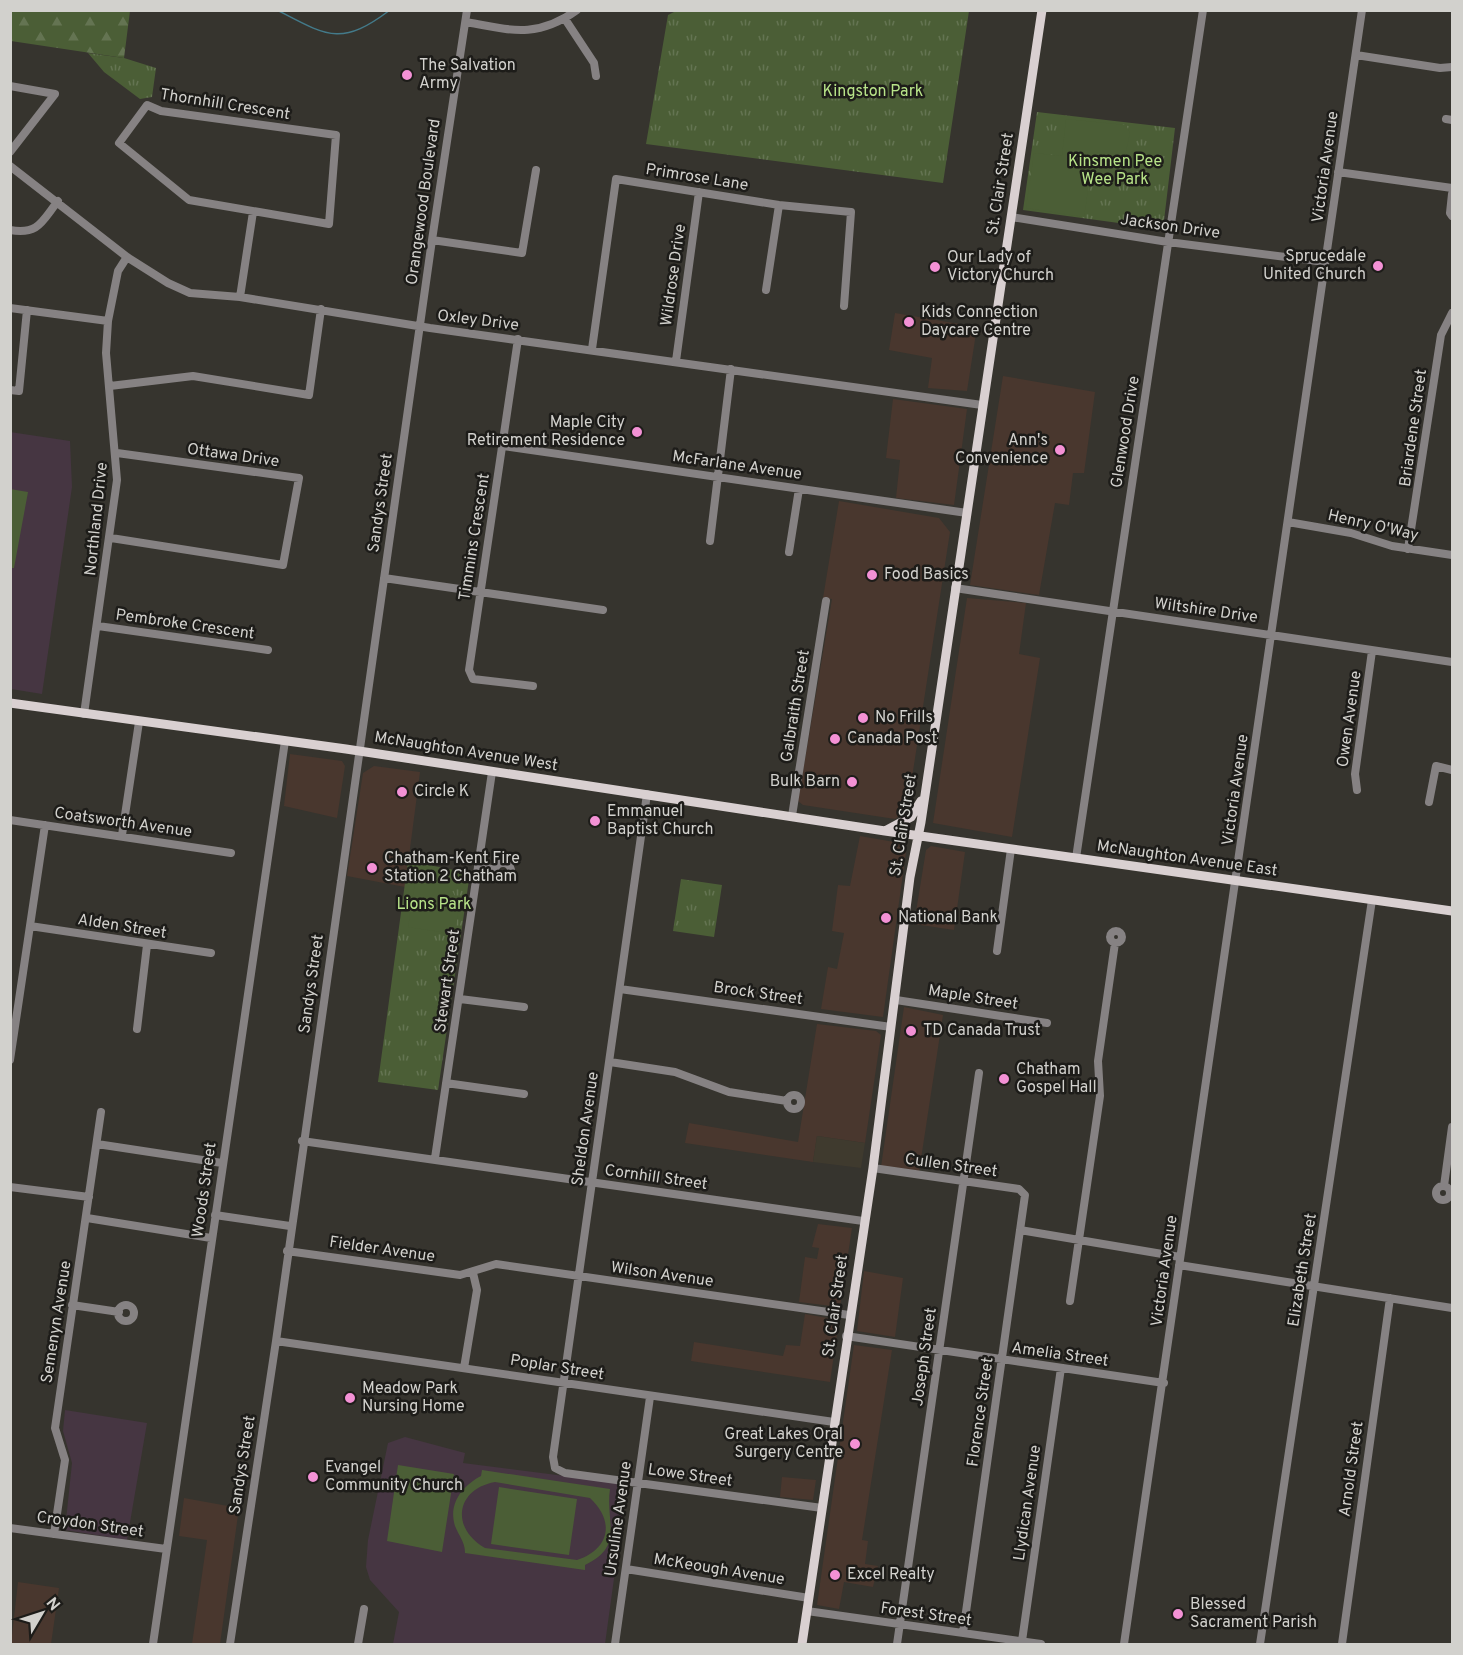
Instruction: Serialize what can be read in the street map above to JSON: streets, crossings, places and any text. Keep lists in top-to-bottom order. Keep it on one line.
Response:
{"streets":{"main road":["St. Clair Street","McNaughton Avenue West","McNaughton Avenue East"],"street":["Thornhill Crescent","Victoria Avenue","Primrose Lane","Orangewood Boulevard","Jackson Drive","Wildrose Drive","Oxley Drive","Briardene Street","Glenwood Drive","Ottawa Drive","McFarlane Avenue","Sandys Street","Northland Drive","Henry O'Way","Timmins Crescent","Wiltshire Drive","Pembroke Crescent","Galbraith Street","Owen Avenue","Coatsworth Avenue","Alden Street","Stewart Street","Brock Street","Maple Street","Sheldon Avenue","Cullen Street","Cornhill Street","Woods Street","Fielder Avenue","Elizabeth Street","Wilson Avenue","Semenyn Avenue","Amelia Street","Joseph Street","Poplar Street","Florence Street","Arnold Street","Lowe Street","Llydican Avenue","Ursuline Avenue","Croydon Street","McKeough Avenue","Forest Street"]},"crossings":[["Victoria Avenue","Jackson Drive"],["Victoria Avenue","Henry O'Way"],["Victoria Avenue","Wiltshire Drive"],["Victoria Avenue","McNaughton Avenue East"],["Victoria Avenue","Amelia Street"],["Primrose Lane","Wildrose Drive"],["Primrose Lane","Oxley Drive"],["St. Clair Street","Jackson Drive"],["St. Clair Street","Oxley Drive"],["St. Clair Street","McFarlane Avenue"],["St. Clair Street","Wiltshire Drive"],["St. Clair Street","McNaughton Avenue West"],["St. Clair Street","McNaughton Avenue East"],["St. Clair Street","Brock Street"],["St. Clair Street","Maple Street"],["St. Clair Street","Cullen Street"],["St. Clair Street","Cornhill Street"],["St. Clair Street","Wilson Avenue"],["St. Clair Street","Amelia Street"],["St. Clair Street","Poplar Street"],["St. Clair Street","Lowe Street"],["St. Clair Street","McKeough Avenue"],["St. Clair Street","Forest Street"],["Orangewood Boulevard","Oxley Drive"],["Orangewood Boulevard","Sandys Street"],["Jackson Drive","Glenwood Drive"],["Wildrose Drive","Oxley Drive"],["Oxley Drive","Sandys Street"],["Oxley Drive","Northland Drive"],["Oxley Drive","Timmins Crescent"],["Briardene Street","Henry O'Way"],["Glenwood Drive","Wiltshire Drive"],["Glenwood Drive","McNaughton Avenue East"],["Ottawa Drive","Northland Drive"],["McFarlane Avenue","Timmins Crescent"],["Sandys Street","McNaughton Avenue West"],["Sandys Street","Cornhill Street"],["Sandys Street","Fielder Avenue"],["Sandys Street","Poplar Street"],["Northland Drive","Pembroke Crescent"],["Northland Drive","McNaughton Avenue West"],["Wiltshire Drive","Owen Avenue"],["Galbraith Street","McNaughton Avenue West"],["McNaughton Avenue West","McNaughton Avenue East"],["McNaughton Avenue West","Stewart Street"],["McNaughton Avenue West","Sheldon Avenue"],["McNaughton Avenue West","Woods Street"],["McNaughton Avenue East","Elizabeth Street"],["Stewart Street","Cornhill Street"],["Brock Street","Sheldon Avenue"],["Sheldon Avenue","Cornhill Street"],["Sheldon Avenue","Wilson Avenue"],["Sheldon Avenue","Poplar Street"],["Sheldon Avenue","Lowe Street"],["Cullen Street","Joseph Street"],["Cullen Street","Florence Street"],["Woods Street","Croydon Street"],["Fielder Avenue","Wilson Avenue"],["Semenyn Avenue","Croydon Street"],["Amelia Street","Joseph Street"],["Amelia Street","Florence Street"],["Amelia Street","Llydican Avenue"],["Joseph Street","Forest Street"],["Poplar Street","Ursuline Avenue"],["Florence Street","Forest Street"],["Lowe Street","Ursuline Avenue"],["Llydican Avenue","Forest Street"],["Ursuline Avenue","McKeough Avenue"]],"parks":["Kingston Park","Kinsmen Pee Wee Park","Lions Park"],"places":["The Salvation Army","Sprucedale United Church","Our Lady of Victory Church","Kids Connection Daycare Centre","Maple City Retirement Residence","Ann's Convenience","Food Basics","No Frills","Canada Post","Bulk Barn","Circle K","Emmanuel Baptist Church","Chatham-Kent Fire Station 2 Chatham","National Bank","TD Canada Trust","Chatham Gospel Hall","Meadow Park Nursing Home","Great Lakes Oral Surgery Centre","Evangel Community Church","Excel Realty","Blessed Sacrament Parish"],"north":"top right"}
